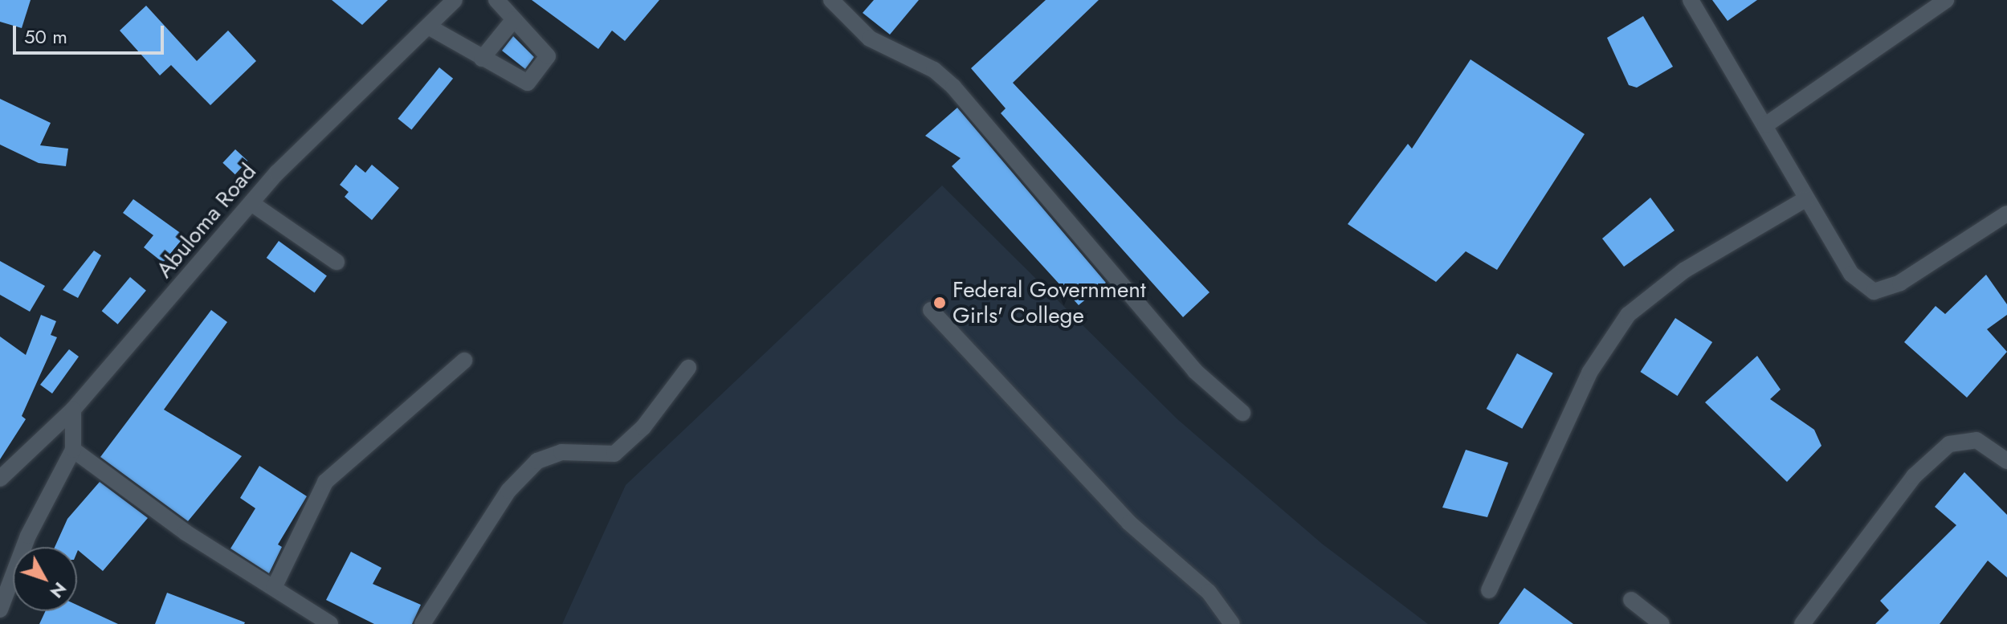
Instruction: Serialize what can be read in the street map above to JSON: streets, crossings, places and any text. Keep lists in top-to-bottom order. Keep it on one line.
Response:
{"streets":{"street":["Abuloma Road"]},"places":["Federal Government Girls' College"],"scale_bar":"50 m","north":"bottom right"}
